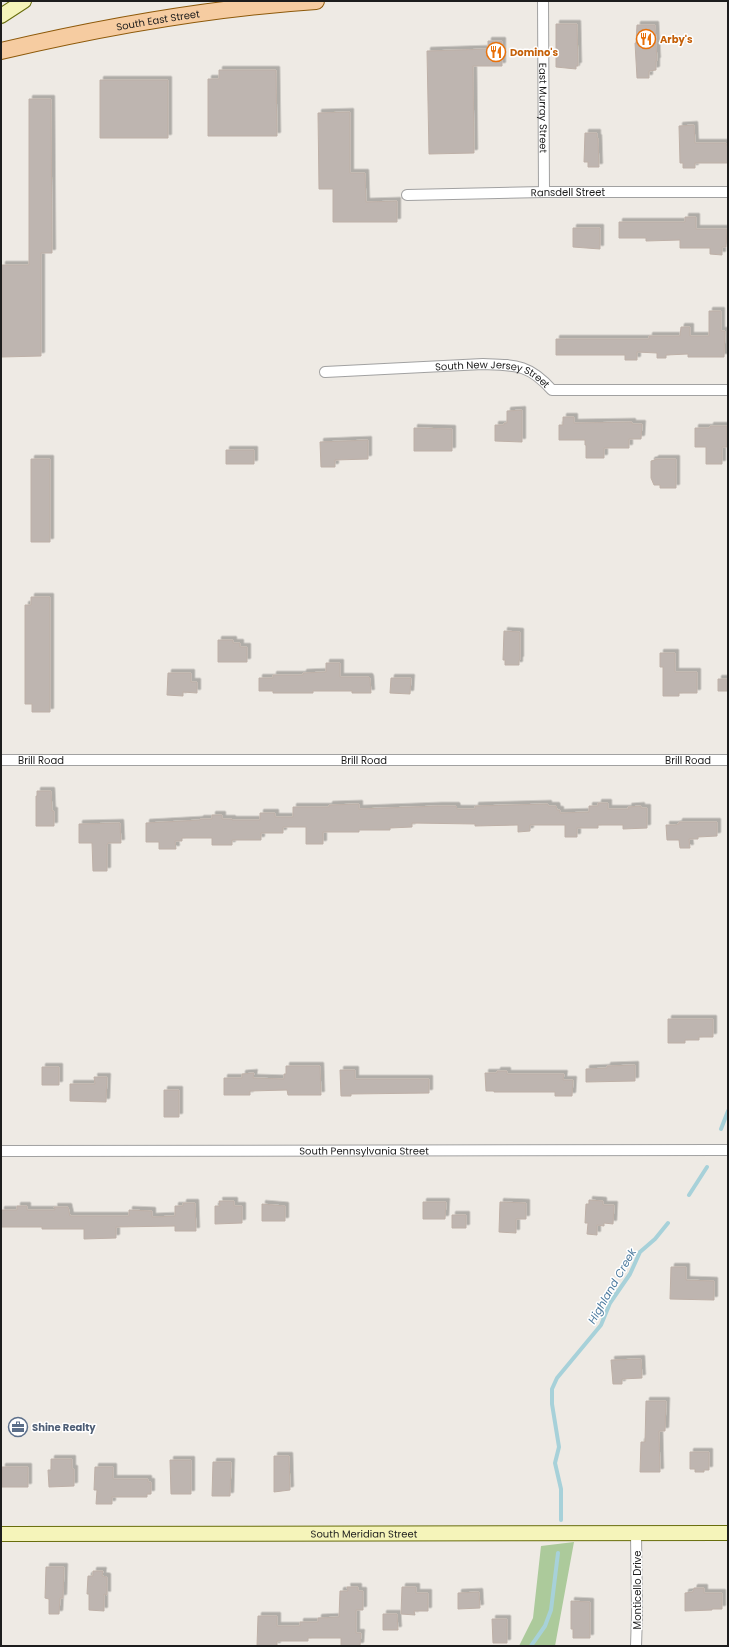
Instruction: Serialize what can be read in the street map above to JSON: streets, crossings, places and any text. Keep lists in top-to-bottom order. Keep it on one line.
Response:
{"streets":{"main road":["South East Street","South Meridian Street"],"street":["East Murray Street","Ransdell Street","South New Jersey Street","Brill Road","South Pennsylvania Street","Monticello Drive"]},"crossings":[["East Murray Street","Ransdell Street"],["South Meridian Street","Monticello Drive"]],"water":["Highland Creek"],"places":{"restaurant":["Arby's","Domino's"],"office":["Shine Realty"]}}
